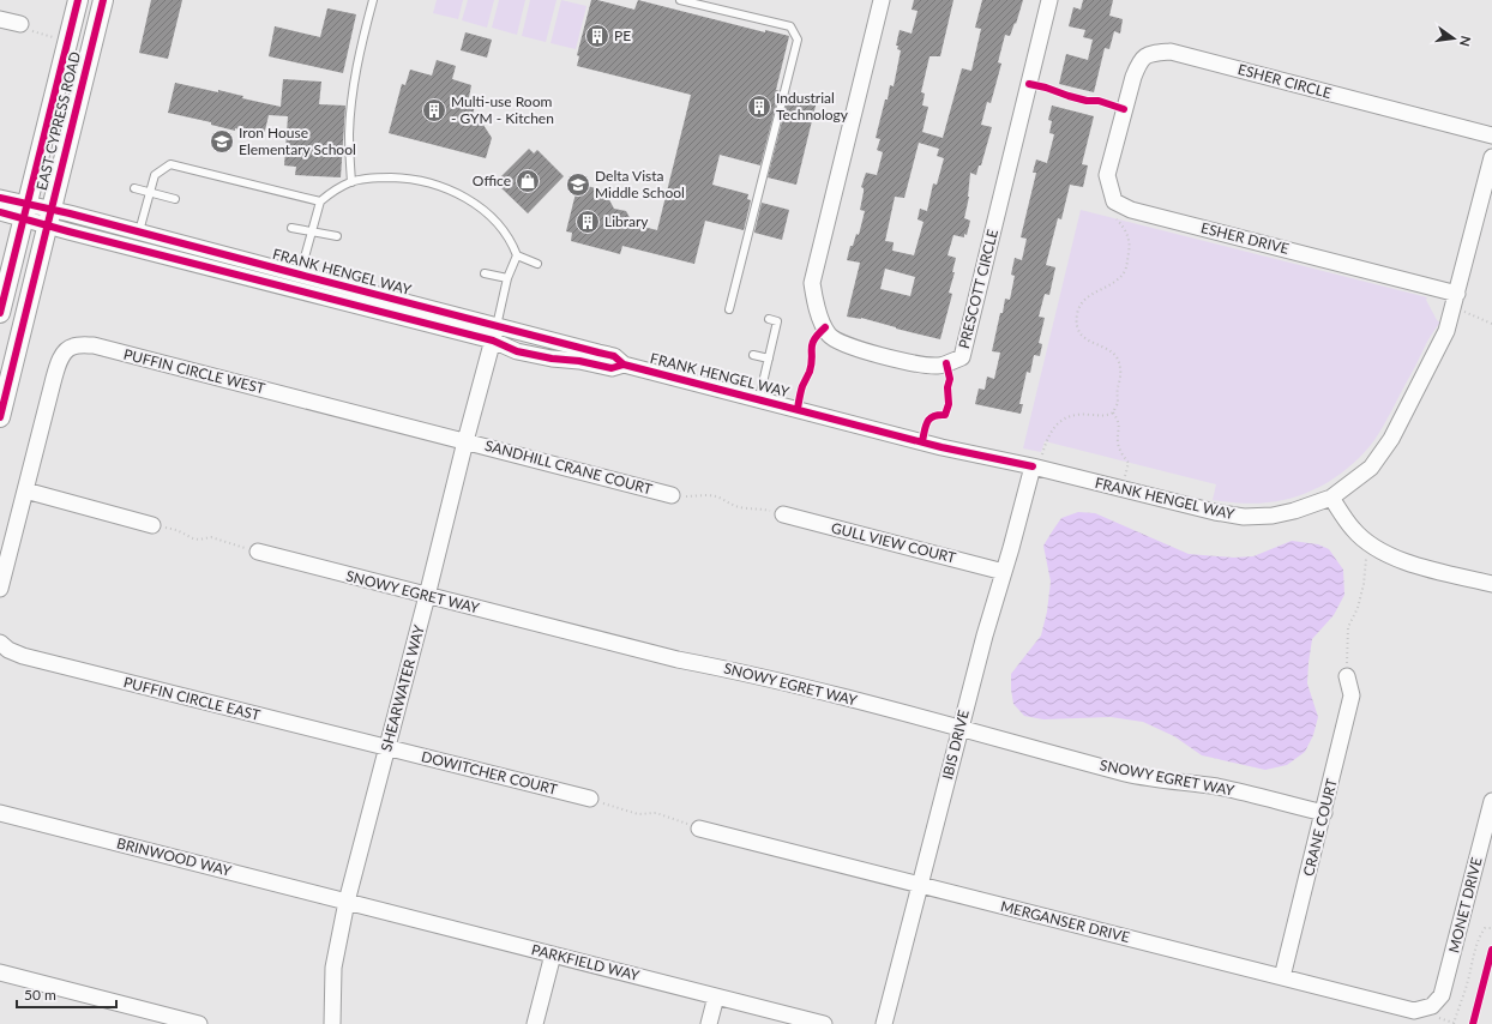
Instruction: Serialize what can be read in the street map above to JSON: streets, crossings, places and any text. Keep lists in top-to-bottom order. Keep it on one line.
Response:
{"streets":{"street":["ESHER CIRCLE","EAST CYPRESS ROAD","ESHER DRIVE","FRANK HENGEL WAY","PRESCOTT CIRCLE","PUFFIN CIRCLE WEST","SANDHILL CRANE COURT","GULL VIEW COURT","SNOWY EGRET WAY","SHEARWATER WAY","PUFFIN CIRCLE EAST","IBIS DRIVE","DOWITCHER COURT","CRANE COURT","BRINWOOD WAY","MONET DRIVE","MERGANSER DRIVE","PARKFIELD WAY"]},"crossings":[["ESHER CIRCLE","ESHER DRIVE"],["EAST CYPRESS ROAD","FRANK HENGEL WAY"],["ESHER DRIVE","FRANK HENGEL WAY"],["FRANK HENGEL WAY","SHEARWATER WAY"],["FRANK HENGEL WAY","IBIS DRIVE"],["PUFFIN CIRCLE WEST","SANDHILL CRANE COURT"],["PUFFIN CIRCLE WEST","SHEARWATER WAY"],["SANDHILL CRANE COURT","SHEARWATER WAY"],["GULL VIEW COURT","IBIS DRIVE"],["SNOWY EGRET WAY","SHEARWATER WAY"],["SNOWY EGRET WAY","IBIS DRIVE"],["SNOWY EGRET WAY","CRANE COURT"],["SHEARWATER WAY","PUFFIN CIRCLE EAST"],["SHEARWATER WAY","DOWITCHER COURT"],["SHEARWATER WAY","BRINWOOD WAY"],["SHEARWATER WAY","PARKFIELD WAY"],["PUFFIN CIRCLE EAST","DOWITCHER COURT"],["IBIS DRIVE","MERGANSER DRIVE"],["CRANE COURT","MERGANSER DRIVE"],["BRINWOOD WAY","PARKFIELD WAY"],["MONET DRIVE","MERGANSER DRIVE"]],"places":{"building":["PE","Industrial Technology","Multi-use Room - GYM - Kitchen","Library"],"school or university":["Iron House Elementary School","Delta Vista Middle School"],"shop":["Office"]},"scale_bar":"50 m","north":"right"}
